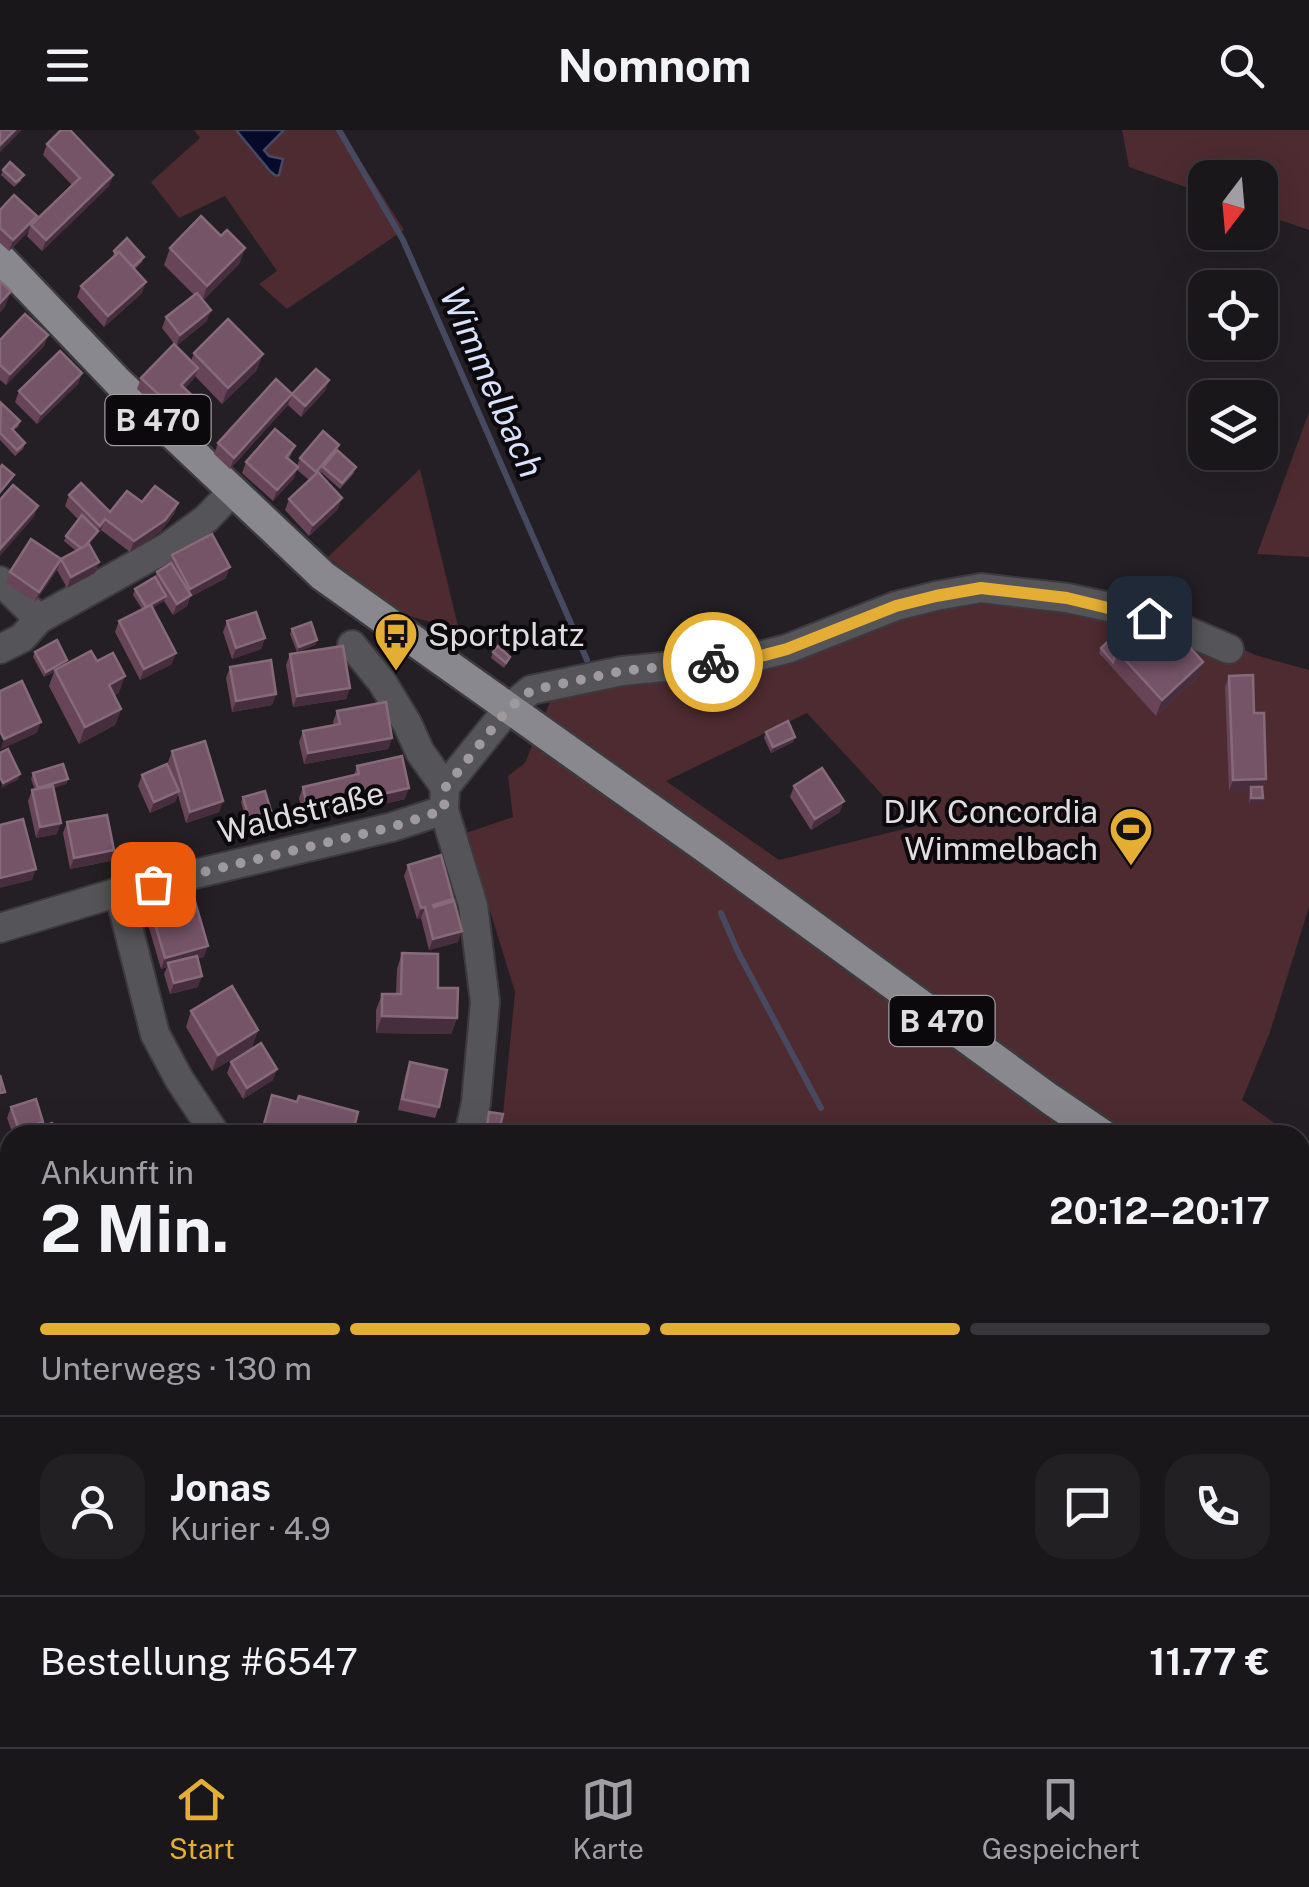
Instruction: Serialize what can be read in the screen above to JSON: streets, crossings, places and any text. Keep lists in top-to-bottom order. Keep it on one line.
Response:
{"streets":{"main road":["B 470"],"street":["Waldstraße"]},"water":["Wimmelbach"],"places":{"bus stop":["Sportplatz"],"sports":["DJK Concordia Wimmelbach"]},"north":"bottom","page":{"header":"Nomnom","heading":["2 Min.","Ankunft in","20:12–20:17"],"panel":["Jonas","Kurier · 4.9","Bestellung #6547","11.77 €"],"bar":"Unterwegs · 130 m","tabs":["Start","Karte","Gespeichert"]}}
